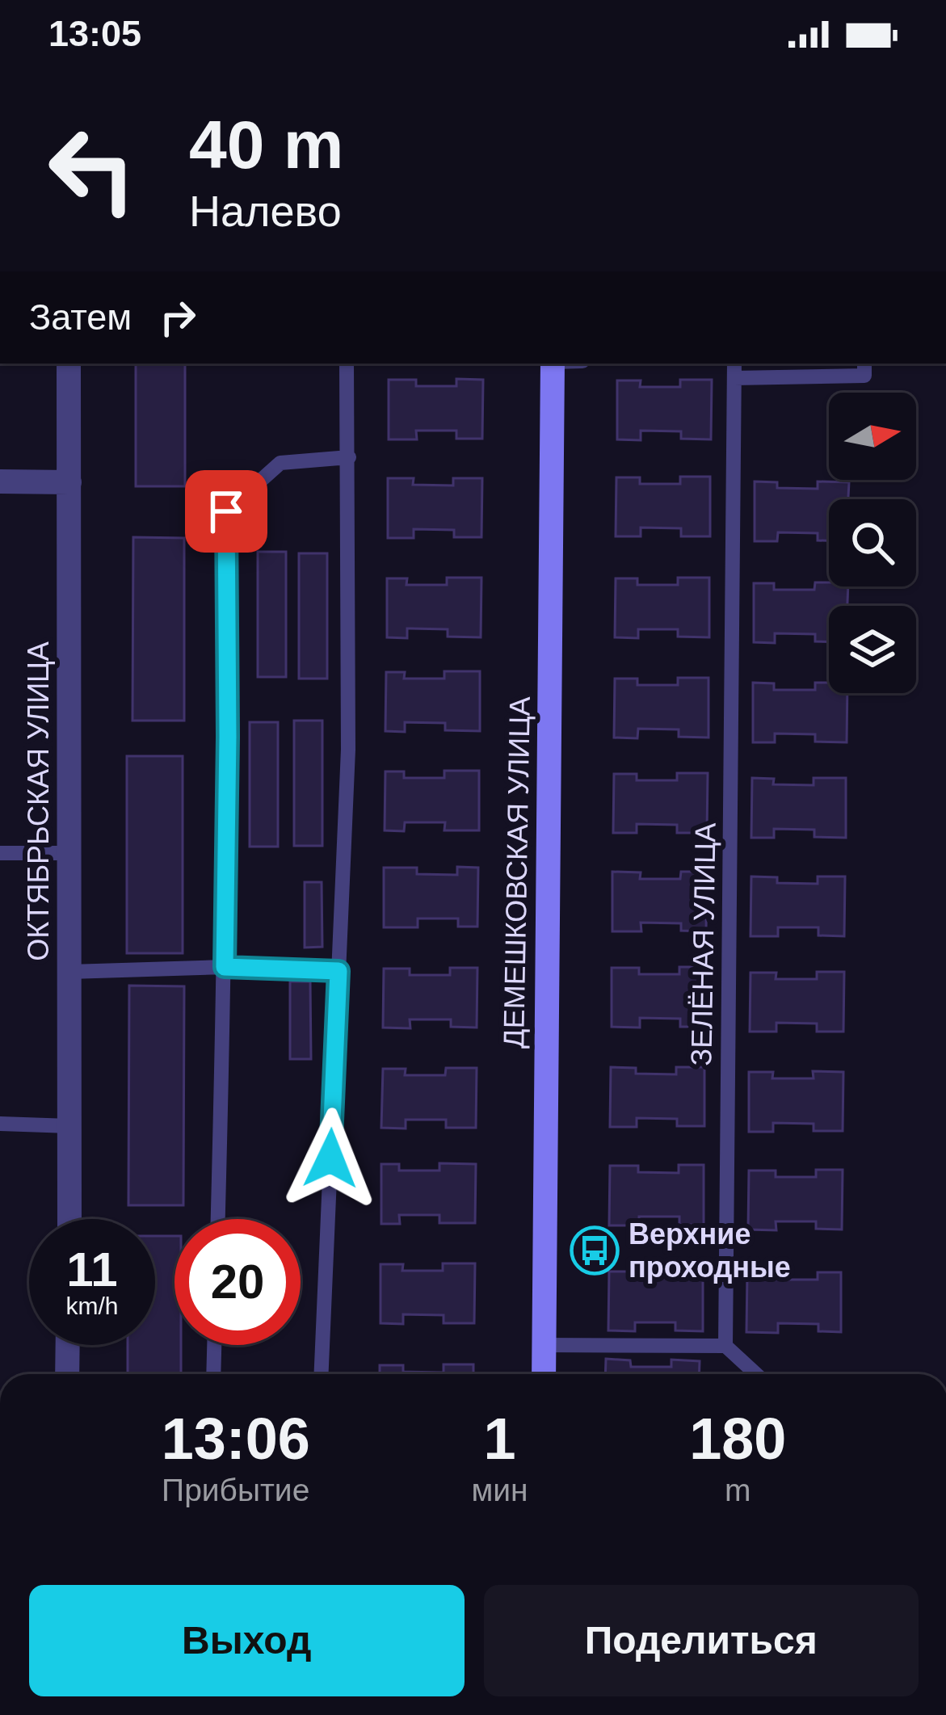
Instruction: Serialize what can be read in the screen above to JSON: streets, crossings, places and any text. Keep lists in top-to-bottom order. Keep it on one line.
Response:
{"streets":{"street":["ОКТЯБРЬСКАЯ УЛИЦА","ДЕМЕШКОВСКАЯ УЛИЦА"],"lane":["ЗЕЛЁНАЯ УЛИЦА"]},"places":{"bus stop":["Верхние проходные"]},"north":"right","page":{"status":"13:05","turn":["40 m","Налево"],"then":"Затем","speed":"11 km/h","limit":"20","eta":["13:06","Прибытие","1","мин","180","m"],"buttons":["Выход","Поделиться"]}}
